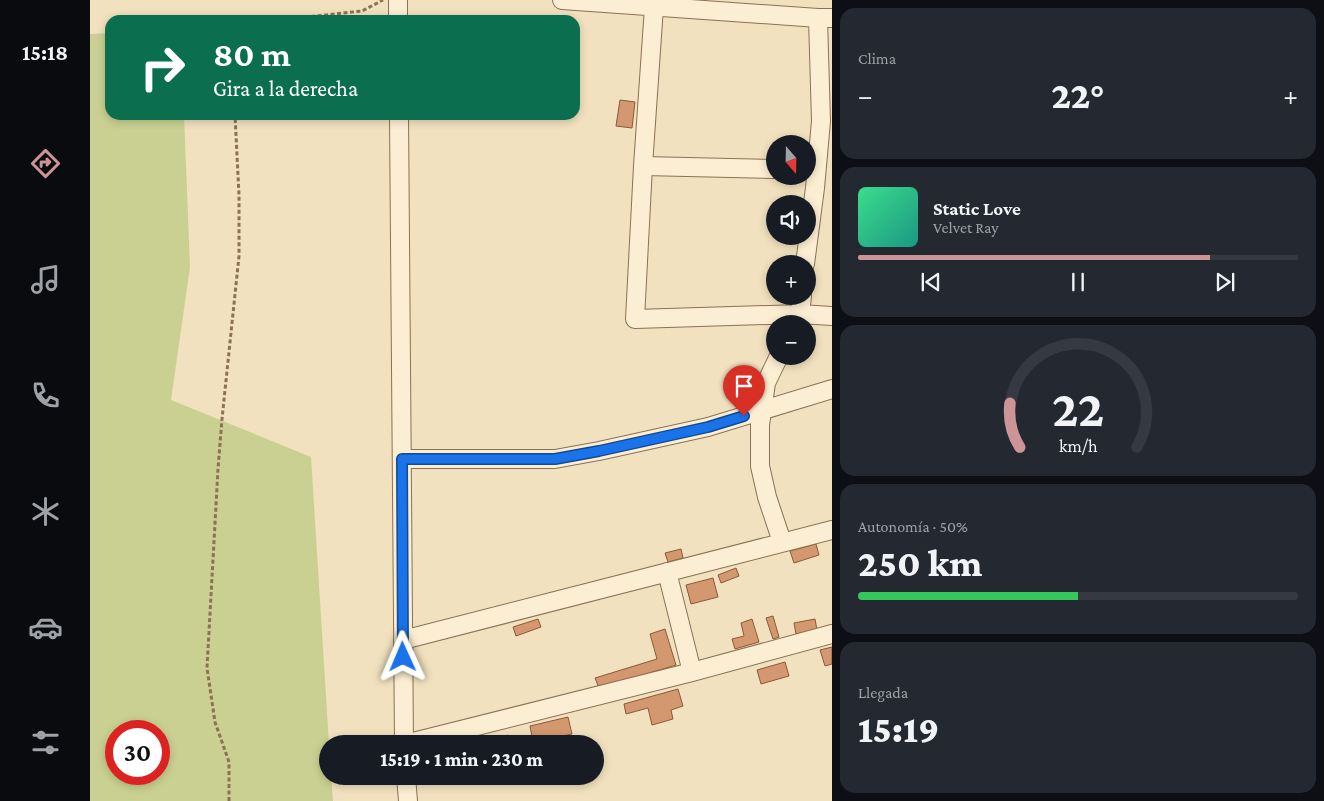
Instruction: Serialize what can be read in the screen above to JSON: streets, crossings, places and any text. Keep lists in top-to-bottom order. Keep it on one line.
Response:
{"north":"bottom","page":{"tabs":"15:18","tile":["Clima",["Autonomía · 50%","250 km"],["Llegada","15:19"]],"turn":["80 m","Gira a la derecha"],"heat":["−","22°","+"],"map_buttons":["+","−"],"song":["Static Love","Velvet Ray"],"limit":"30","trip":"15:19 · 1 min · 230 m","gauge":["22","km/h"]}}
